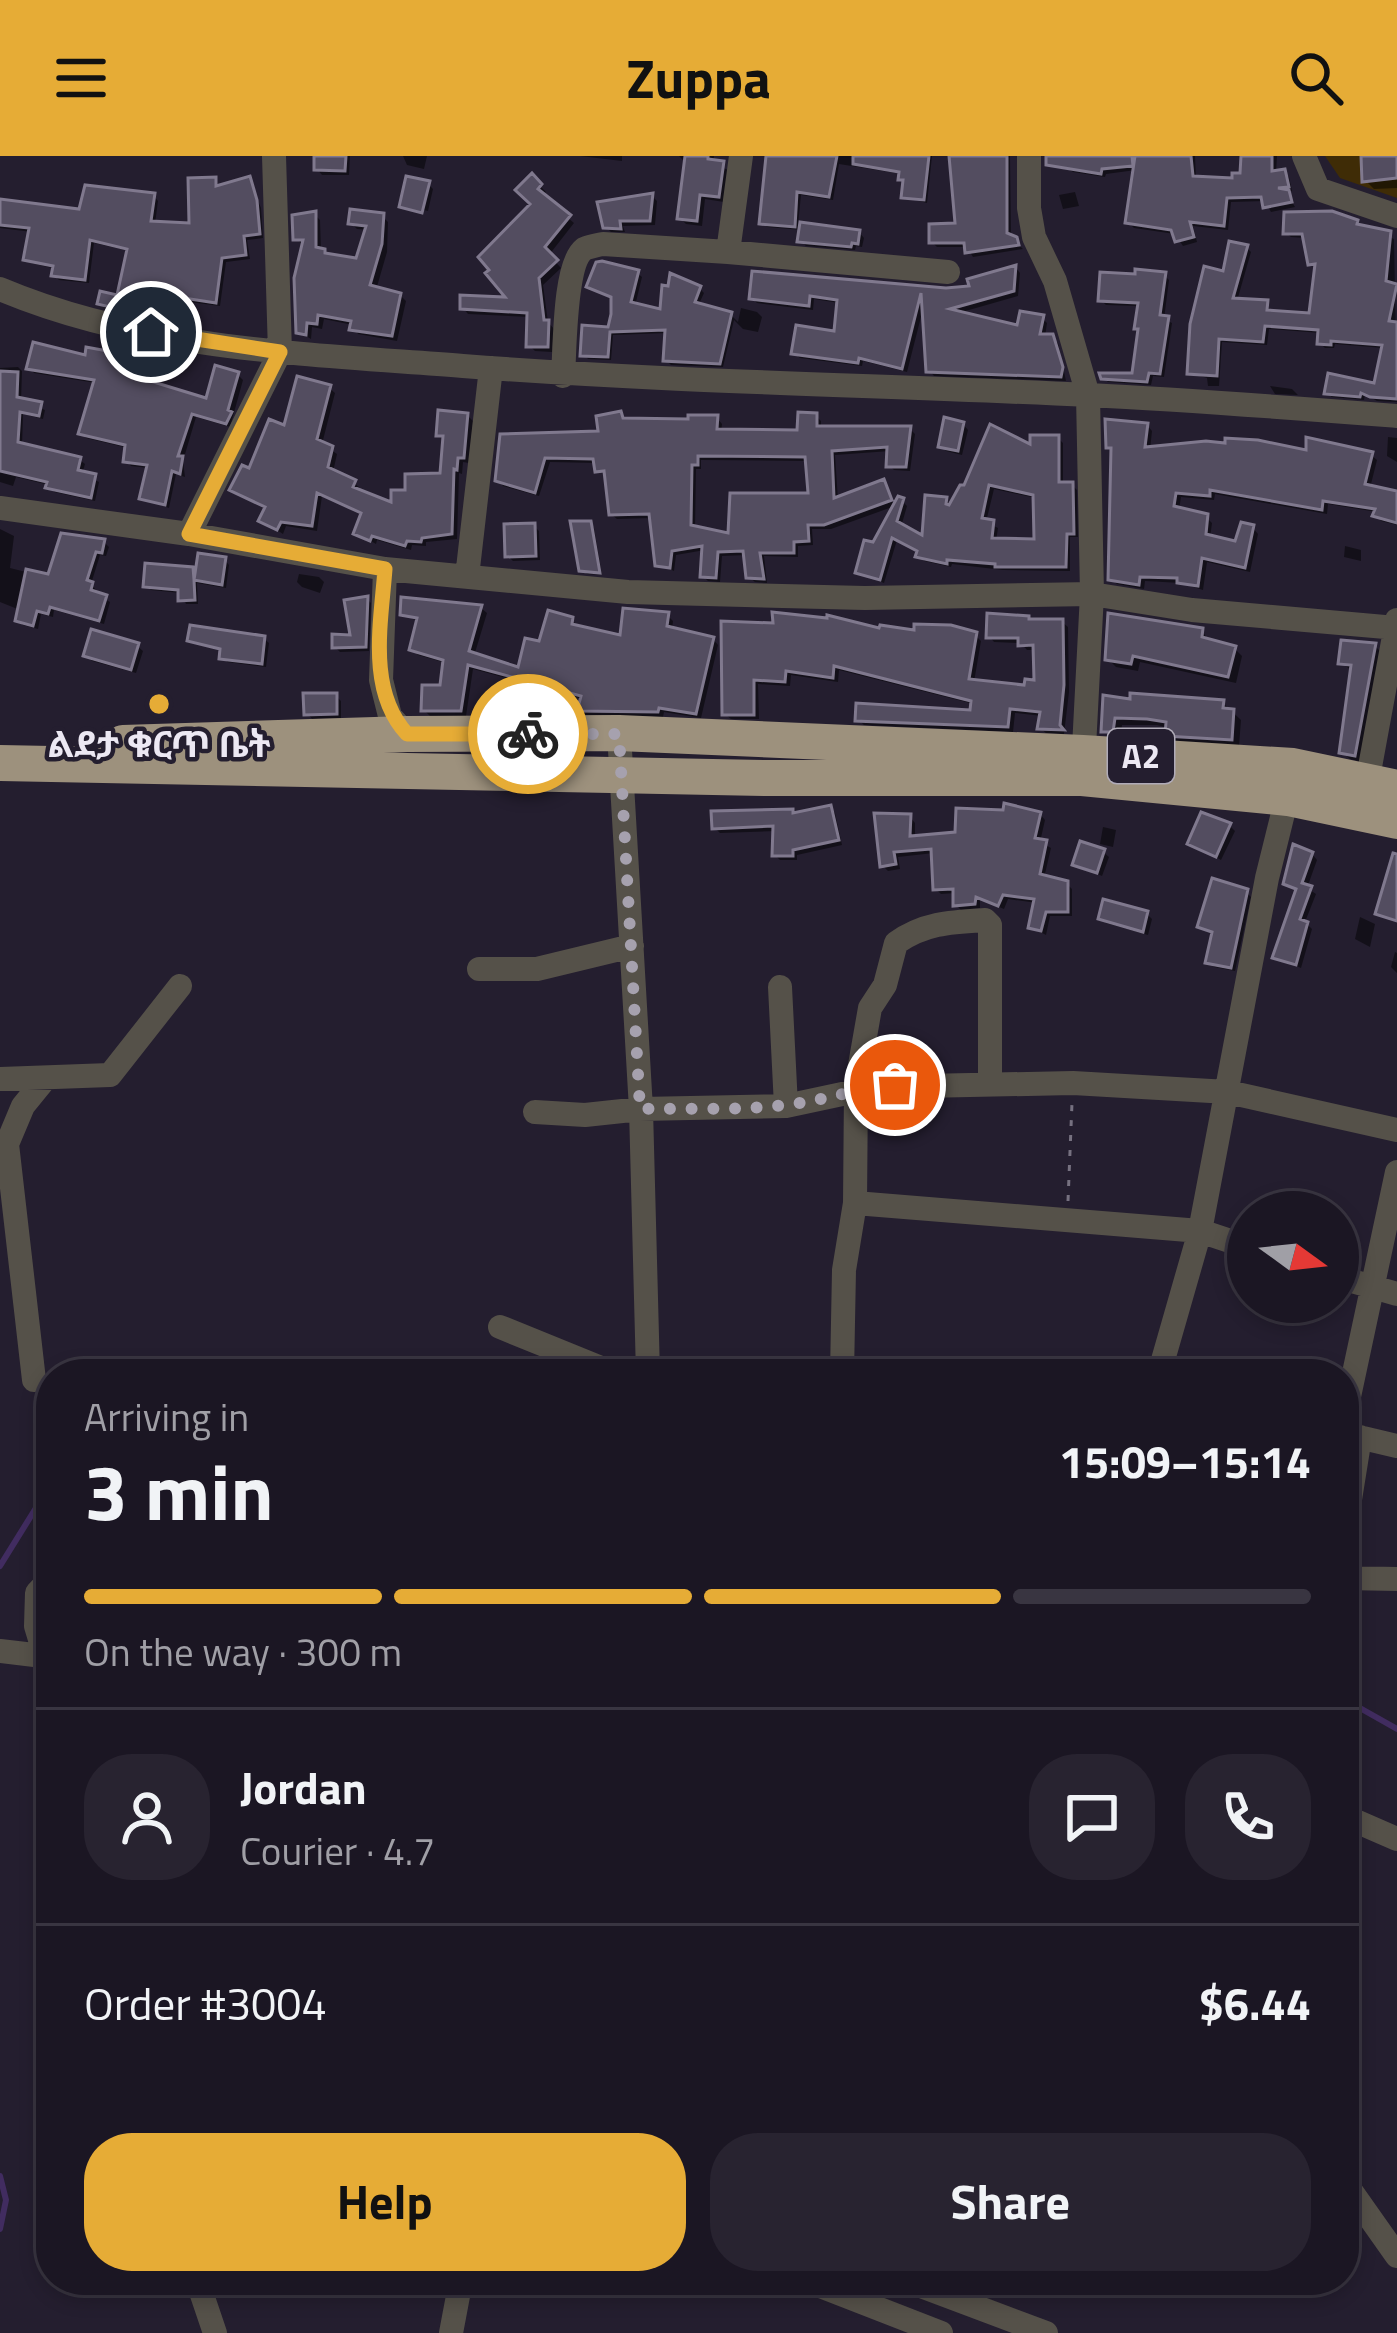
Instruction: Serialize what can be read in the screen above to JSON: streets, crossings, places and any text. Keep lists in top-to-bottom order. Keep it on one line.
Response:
{"streets":{"highway":["A2"]},"places":["ልደታ ቁርጥ ቤት"],"north":"right","page":{"header":"Zuppa","heading":["3 min","Arriving in","15:09–15:14"],"panel":["Jordan","Courier · 4.7","Order #3004","$6.44"],"bar":"On the way · 300 m","buttons":["Help","Share"]}}
